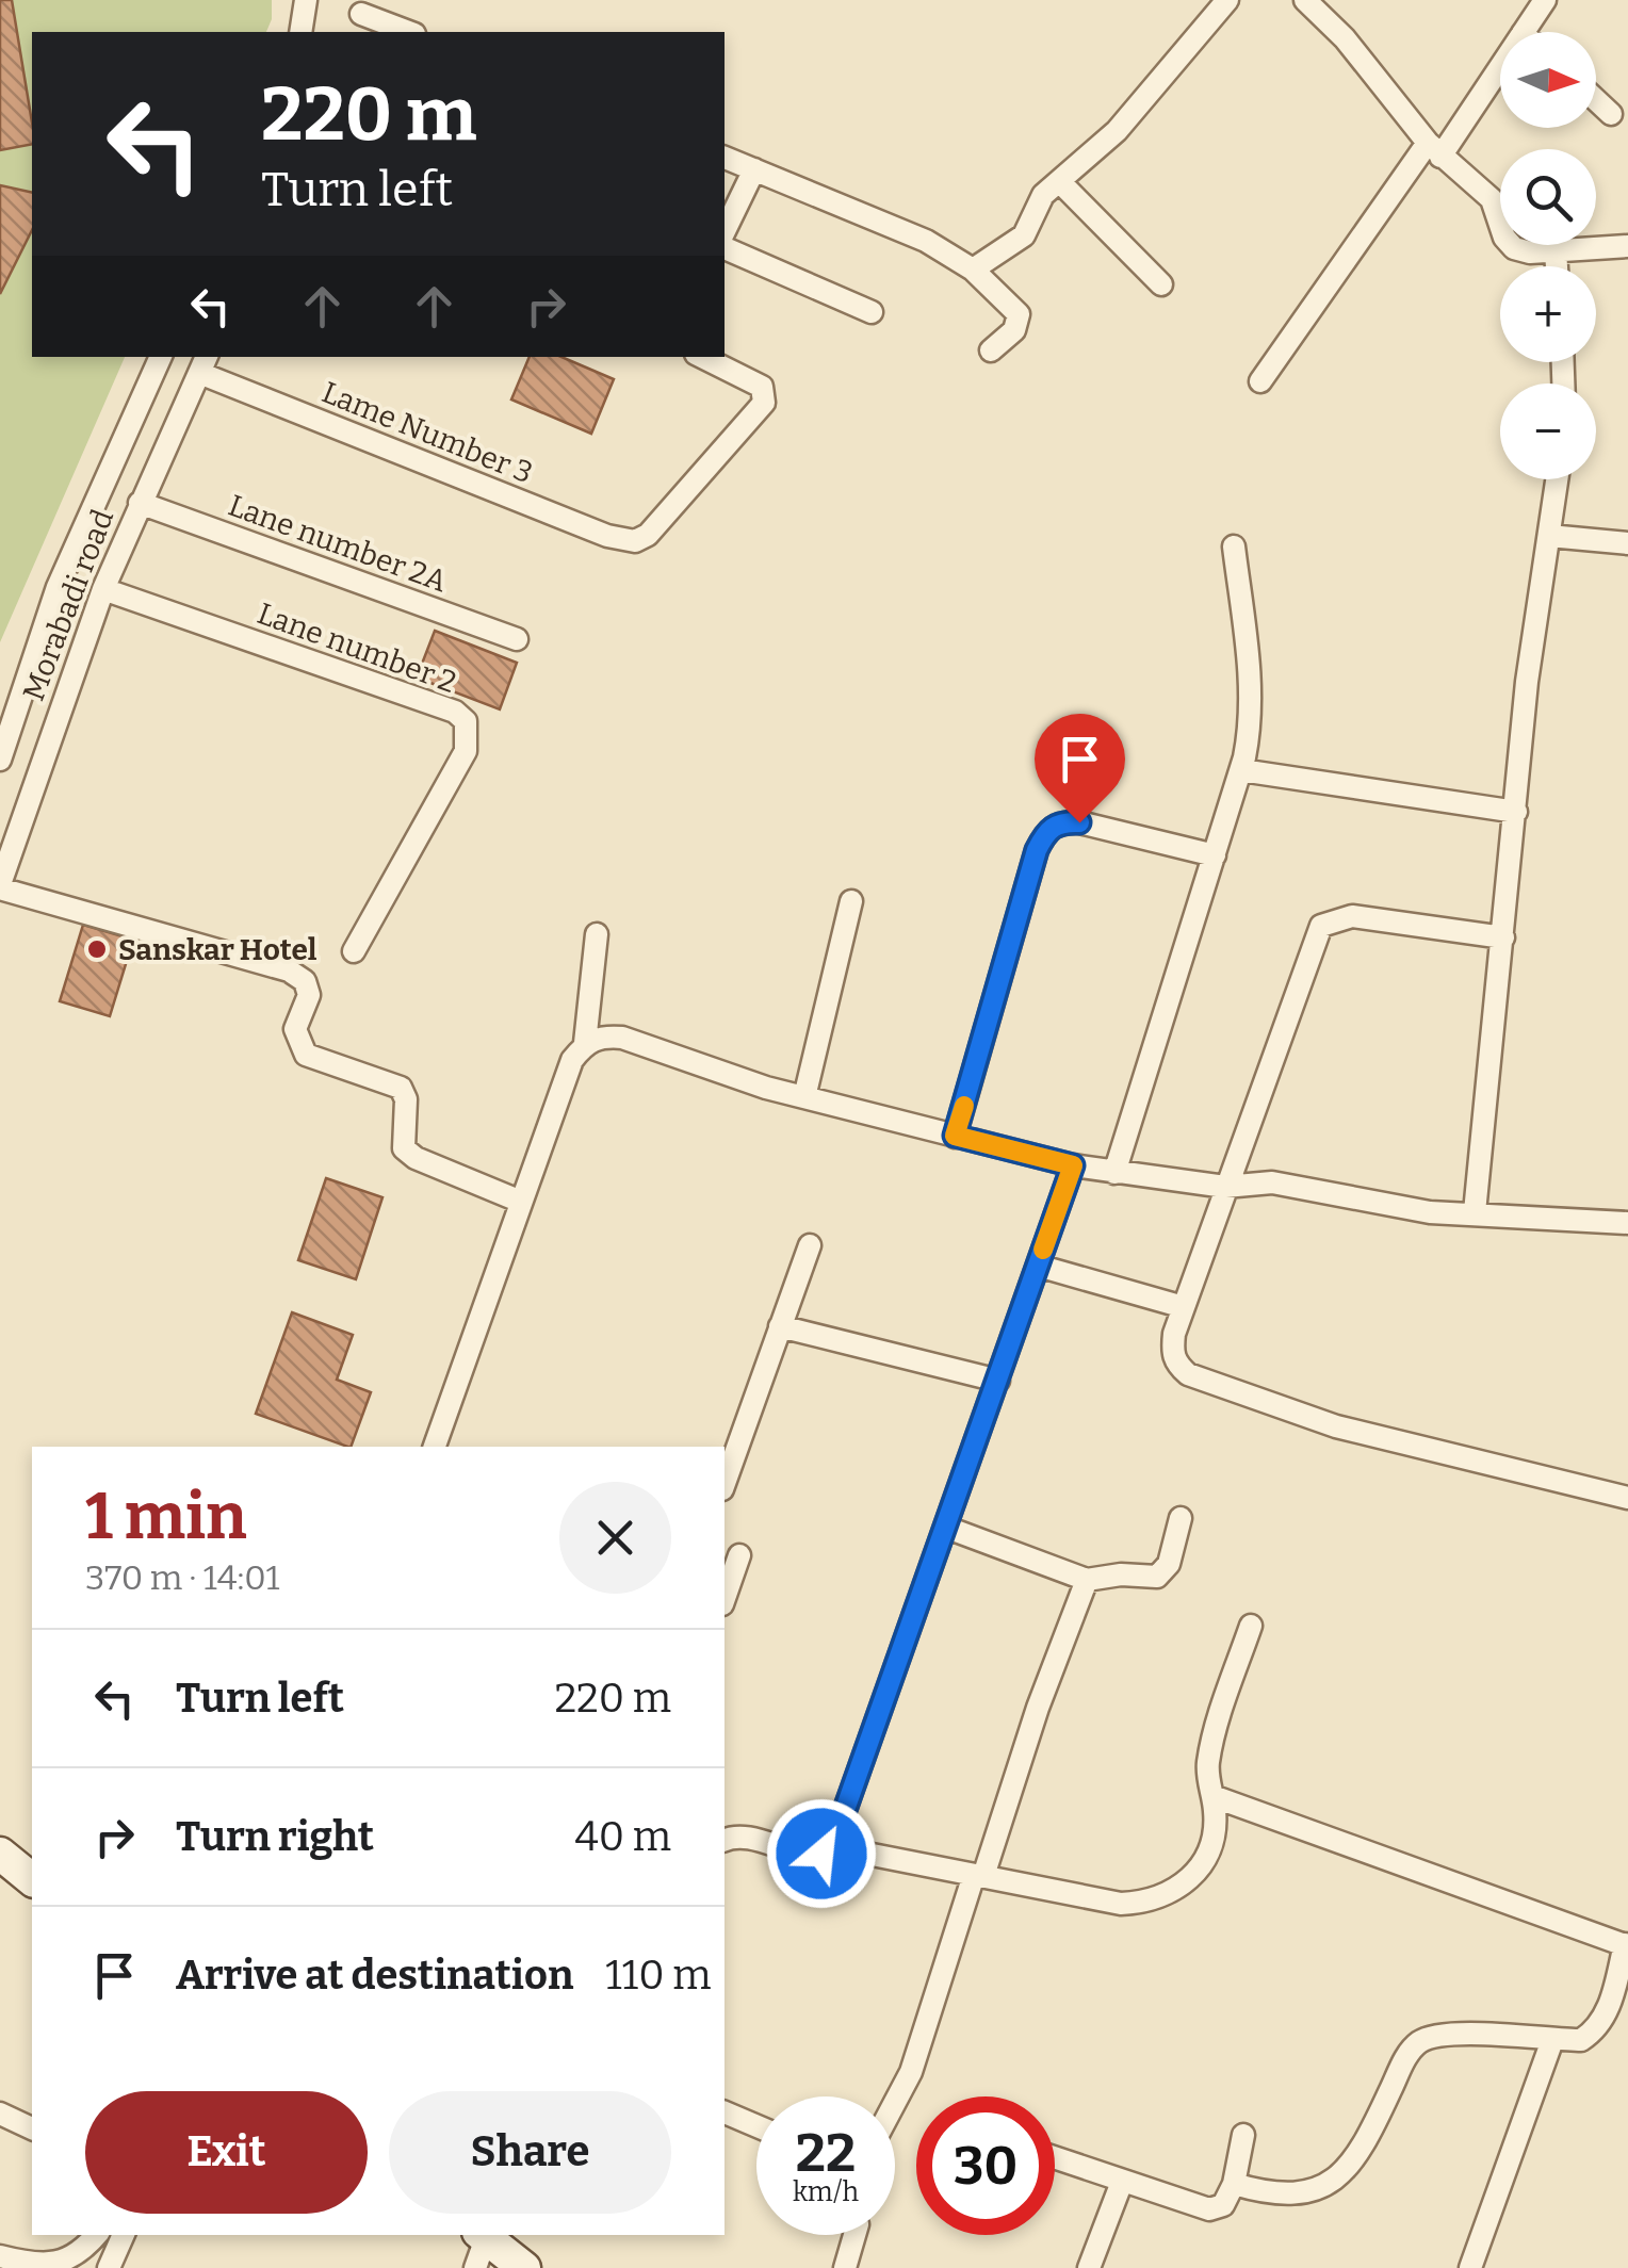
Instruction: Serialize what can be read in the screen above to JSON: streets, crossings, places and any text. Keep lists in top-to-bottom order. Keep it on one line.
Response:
{"streets":{"street":["Lame Number 3","Lane number 2A","Morabadi road","Lane number 2"]},"crossings":[["Lame Number 3","Morabadi road"],["Lane number 2A","Morabadi road"],["Morabadi road","Lane number 2"]],"places":["Sanskar Hotel"],"north":"right","page":{"map_buttons":["+","−"],"turn":["220 m","Turn left"],"heading":["1 min","370 m · 14:01"],"list":[{"name":"Turn left","value":"220 m"},{"name":"Turn right","value":"40 m"},{"name":"Arrive at destination","value":"110 m"}],"buttons":["Exit","Share"],"speed":"22 km/h","limit":"30"}}
